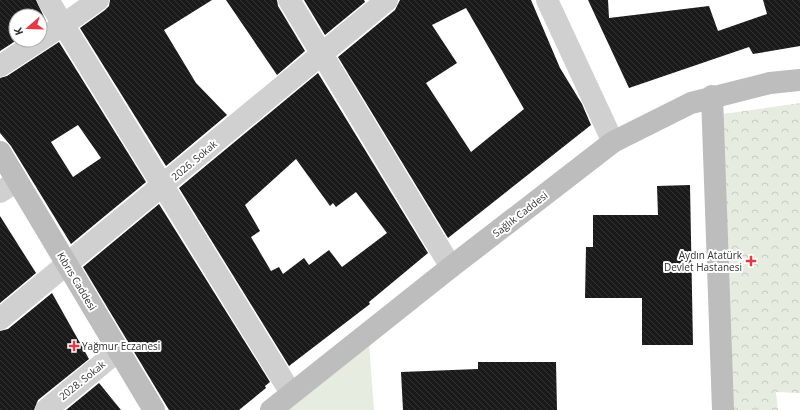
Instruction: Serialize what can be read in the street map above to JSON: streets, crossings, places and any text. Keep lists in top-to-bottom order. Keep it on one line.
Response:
{"streets":{"street":["2026. Sokak","Sağlık Caddesi","Kıbrıs Caddesi","2028. Sokak"]},"crossings":[["2026. Sokak","Kıbrıs Caddesi"],["Kıbrıs Caddesi","2028. Sokak"]],"places":{"health":["Aydın Atatürk Devlet Hastanesi","Yağmur Eczanesi"]},"north":"left"}
